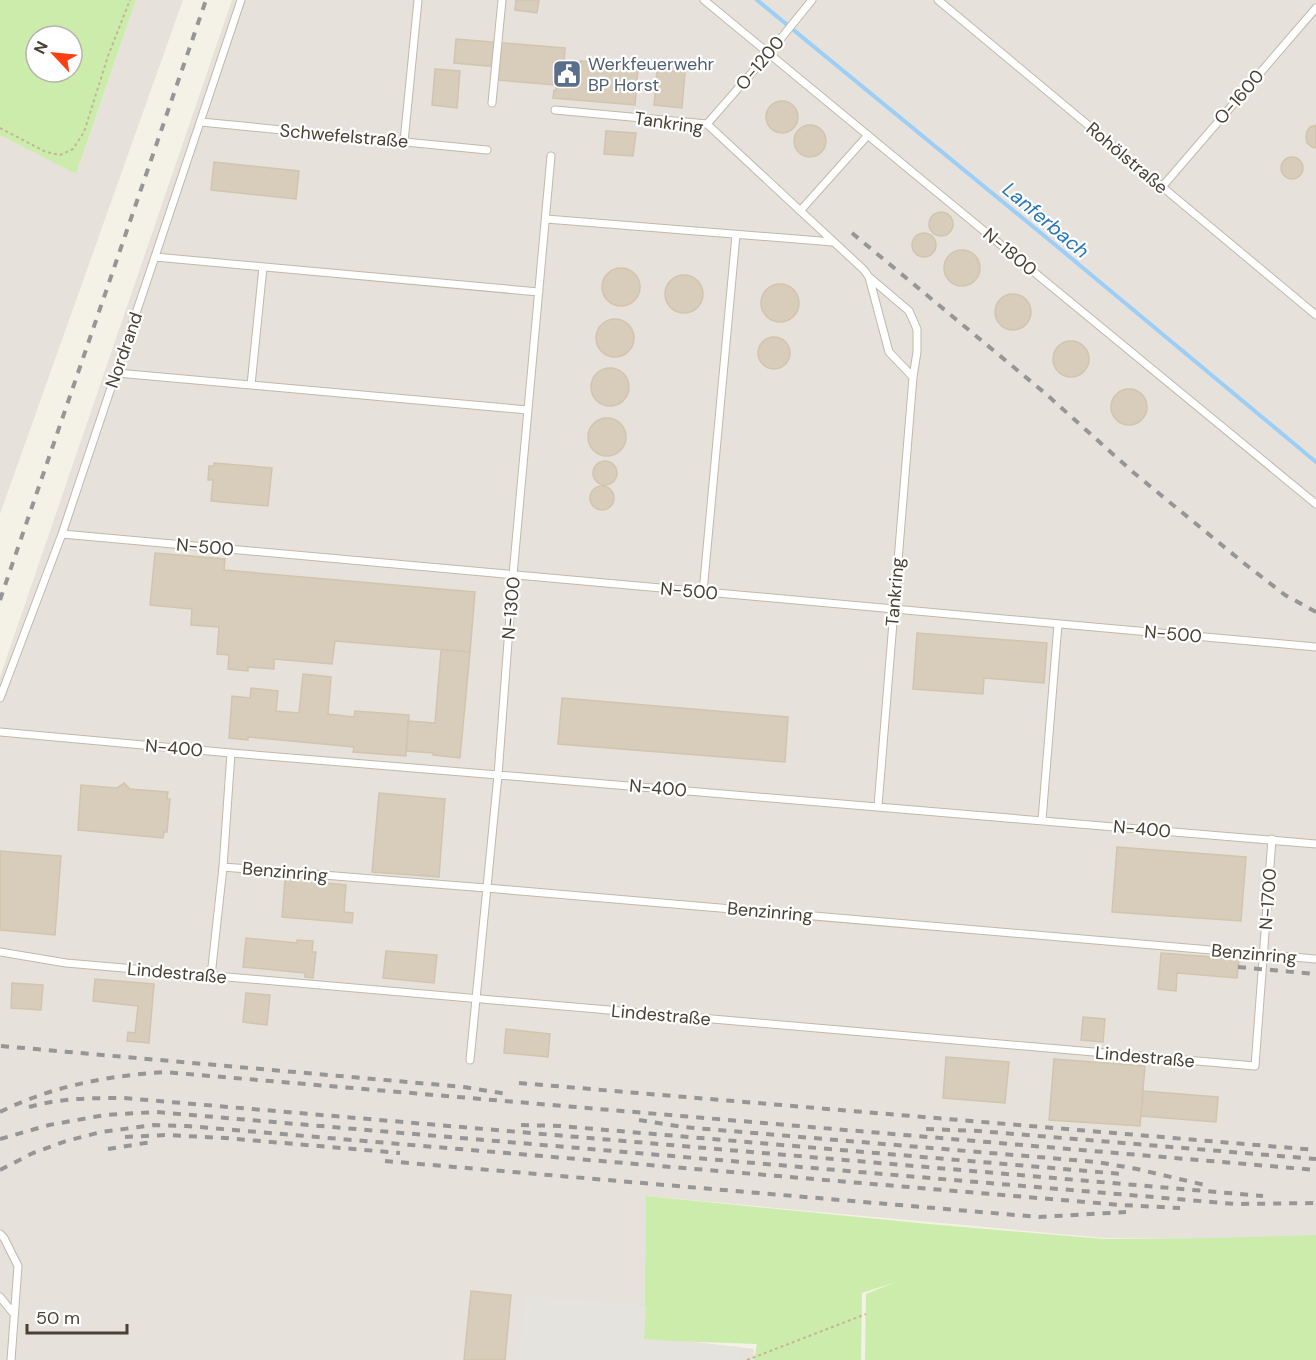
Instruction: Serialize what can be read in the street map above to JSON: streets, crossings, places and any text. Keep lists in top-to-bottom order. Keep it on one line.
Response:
{"streets":{"lane":["O-1200","O-1600","Tankring","Schwefelstraße","Rohölstraße","N-1800","Nordrand","N-500","N-1300","N-400","Benzinring","N-1700","Lindestraße"]},"crossings":[["O-1200","Tankring"],["O-1200","N-1800"],["O-1600","Rohölstraße"],["Tankring","N-500"],["Tankring","N-400"],["Schwefelstraße","Nordrand"],["Nordrand","N-500"],["N-500","N-1300"],["N-1300","N-400"],["N-1300","Benzinring"],["N-1300","Lindestraße"],["N-400","N-1700"],["Benzinring","N-1700"],["N-1700","Lindestraße"]],"water":["Lanferbach"],"places":{"public building":["Werkfeuerwehr BP Horst"]},"scale_bar":"50 m","north":"top left"}
